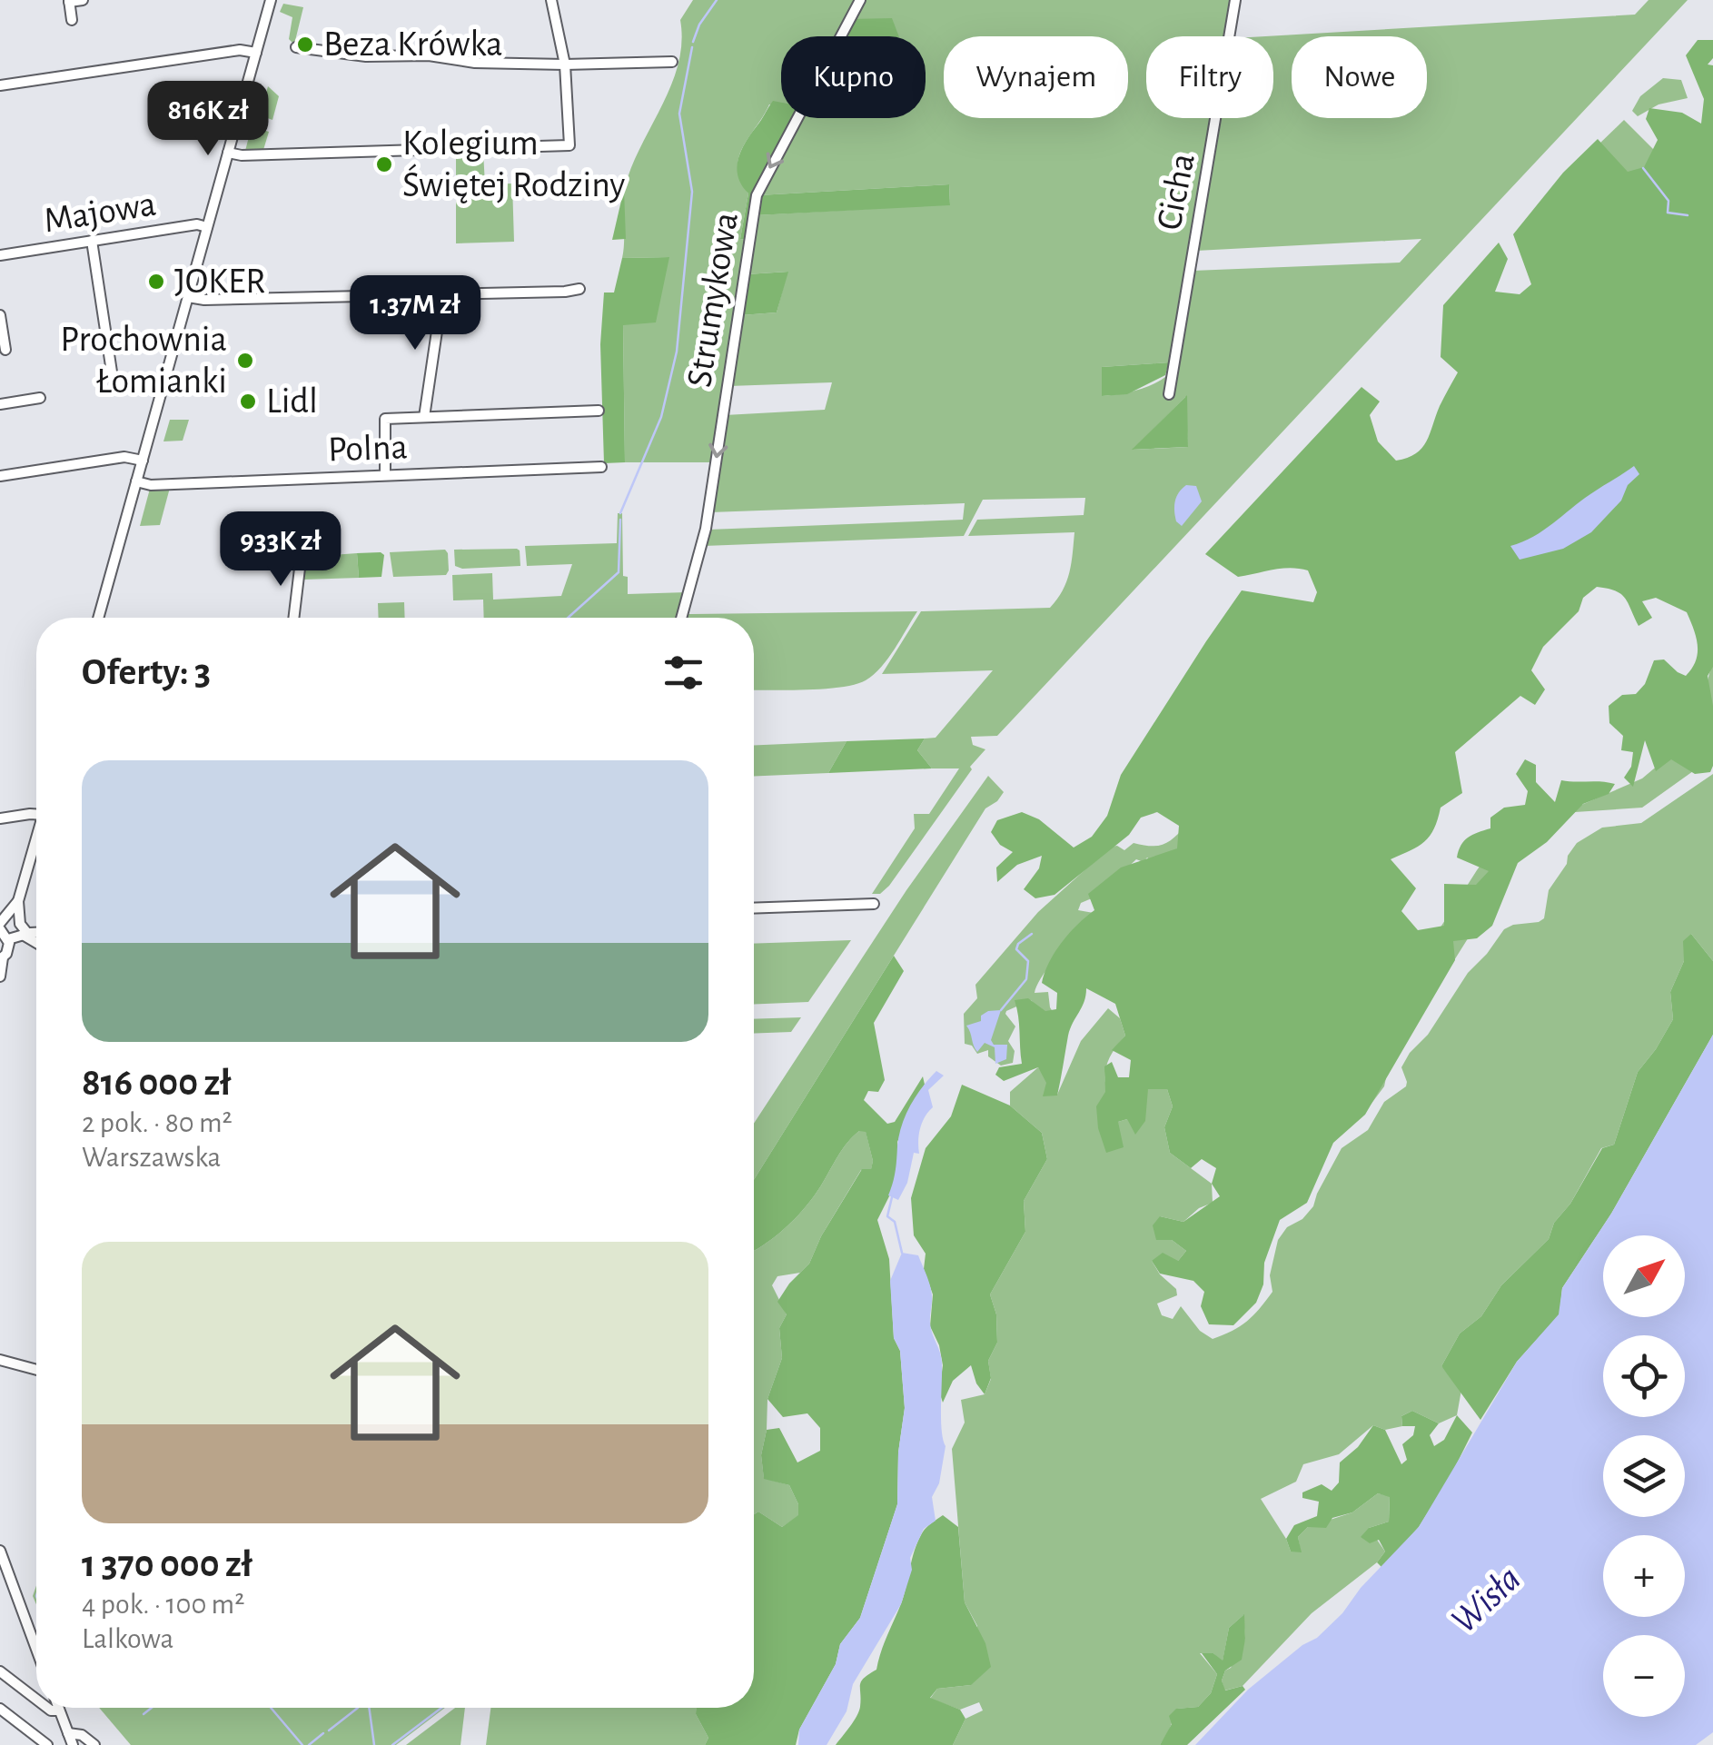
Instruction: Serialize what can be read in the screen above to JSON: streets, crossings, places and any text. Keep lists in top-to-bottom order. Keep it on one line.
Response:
{"streets":{"street":["Cicha","Majowa","Strumykowa","Polna"]},"one_way":["Strumykowa"],"water":["Wisła"],"places":["Beza Krówka","Kolegium Świętej Rodziny","JOKER","Prochownia Łomianki","Lidl"],"north":"top right","page":{"chip":["Kupno","Wynajem","Filtry","Nowe"],"price":["816K zł","1.37M zł","933K zł"],"heading":"Oferty: 3","list":[{"name":"816 000 zł","note":"2 pok. · 80 m² · Warszawska"},{"name":"1 370 000 zł","note":"4 pok. · 100 m² · Lalkowa"}],"map_buttons":["+","−"]}}
